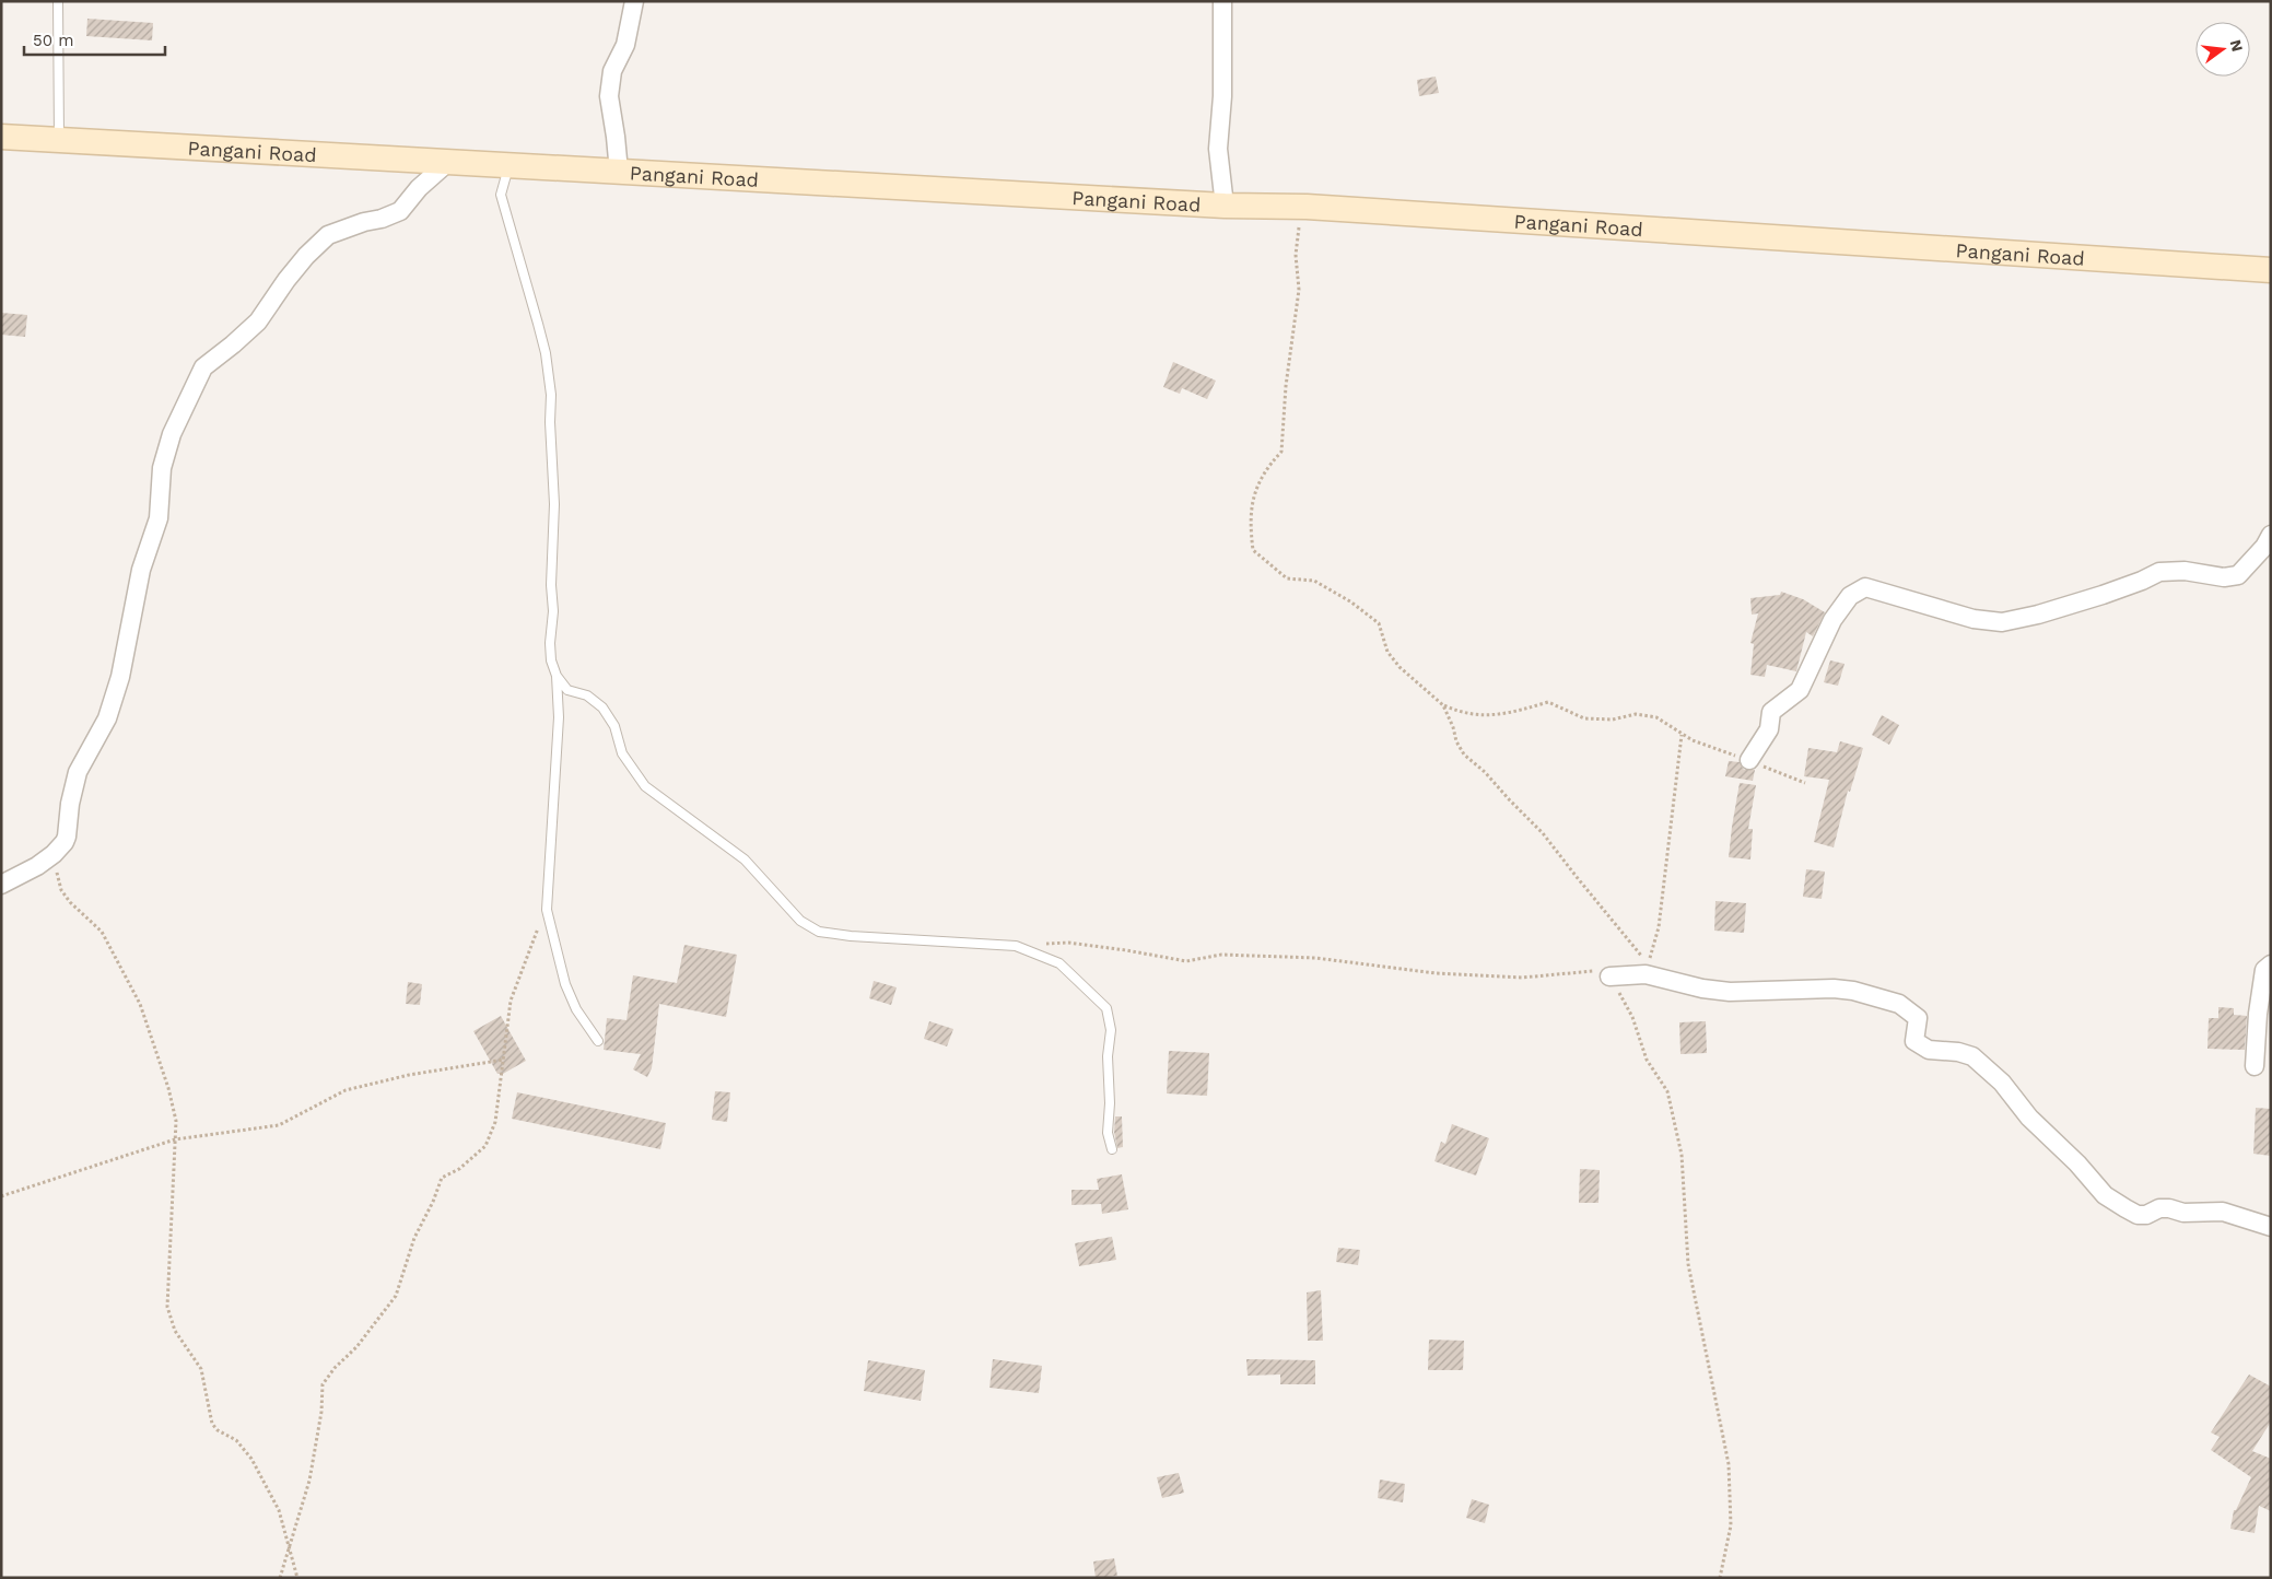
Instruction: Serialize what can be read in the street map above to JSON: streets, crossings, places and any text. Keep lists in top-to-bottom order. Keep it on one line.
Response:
{"streets":{"main road":["Pangani Road"]},"scale_bar":"50 m","north":"right"}
